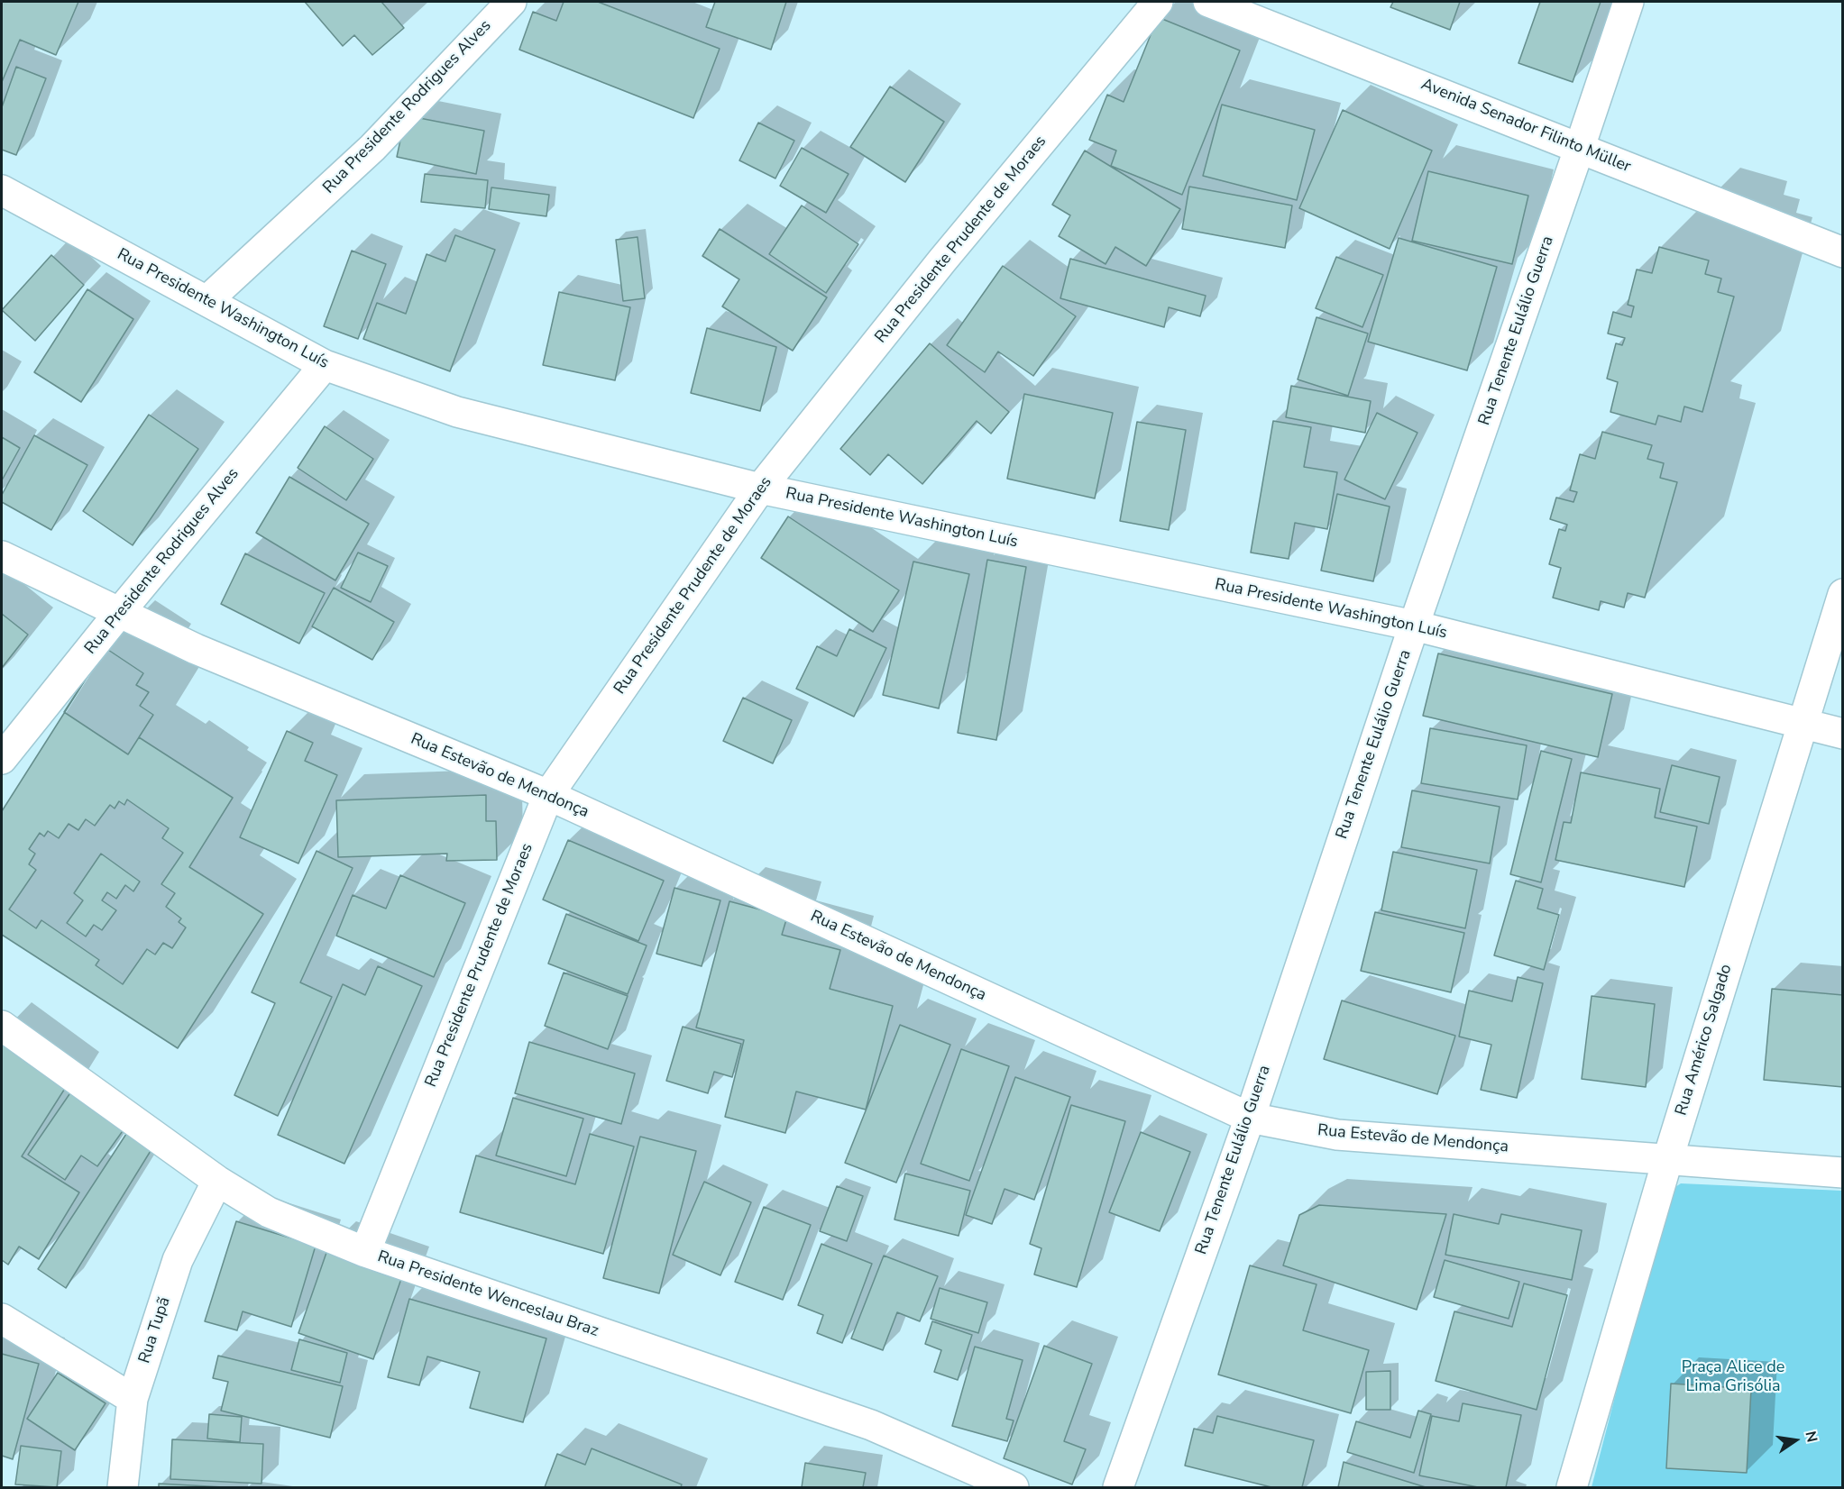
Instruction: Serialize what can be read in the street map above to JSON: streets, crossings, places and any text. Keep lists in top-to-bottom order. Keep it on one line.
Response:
{"streets":{"street":["Rua Presidente Rodrigues Alves","Avenida Senador Filinto Müller","Rua Presidente Prudente de Moraes","Rua Presidente Washington Luís","Rua Tenente Eulálio Guerra","Rua Estevão de Mendonça","Rua Américo Salgado","Rua Presidente Wenceslau Braz","Rua Tupã"]},"crossings":[["Rua Presidente Rodrigues Alves","Rua Presidente Washington Luís"],["Rua Presidente Rodrigues Alves","Rua Estevão de Mendonça"],["Avenida Senador Filinto Müller","Rua Tenente Eulálio Guerra"],["Rua Presidente Prudente de Moraes","Rua Presidente Washington Luís"],["Rua Presidente Prudente de Moraes","Rua Estevão de Mendonça"],["Rua Presidente Prudente de Moraes","Rua Presidente Wenceslau Braz"],["Rua Presidente Washington Luís","Rua Tenente Eulálio Guerra"],["Rua Presidente Washington Luís","Rua Américo Salgado"],["Rua Tenente Eulálio Guerra","Rua Estevão de Mendonça"],["Rua Estevão de Mendonça","Rua Américo Salgado"],["Rua Presidente Wenceslau Braz","Rua Tupã"]],"parks":["Praça Alice de Lima Grisólia"],"north":"right"}
